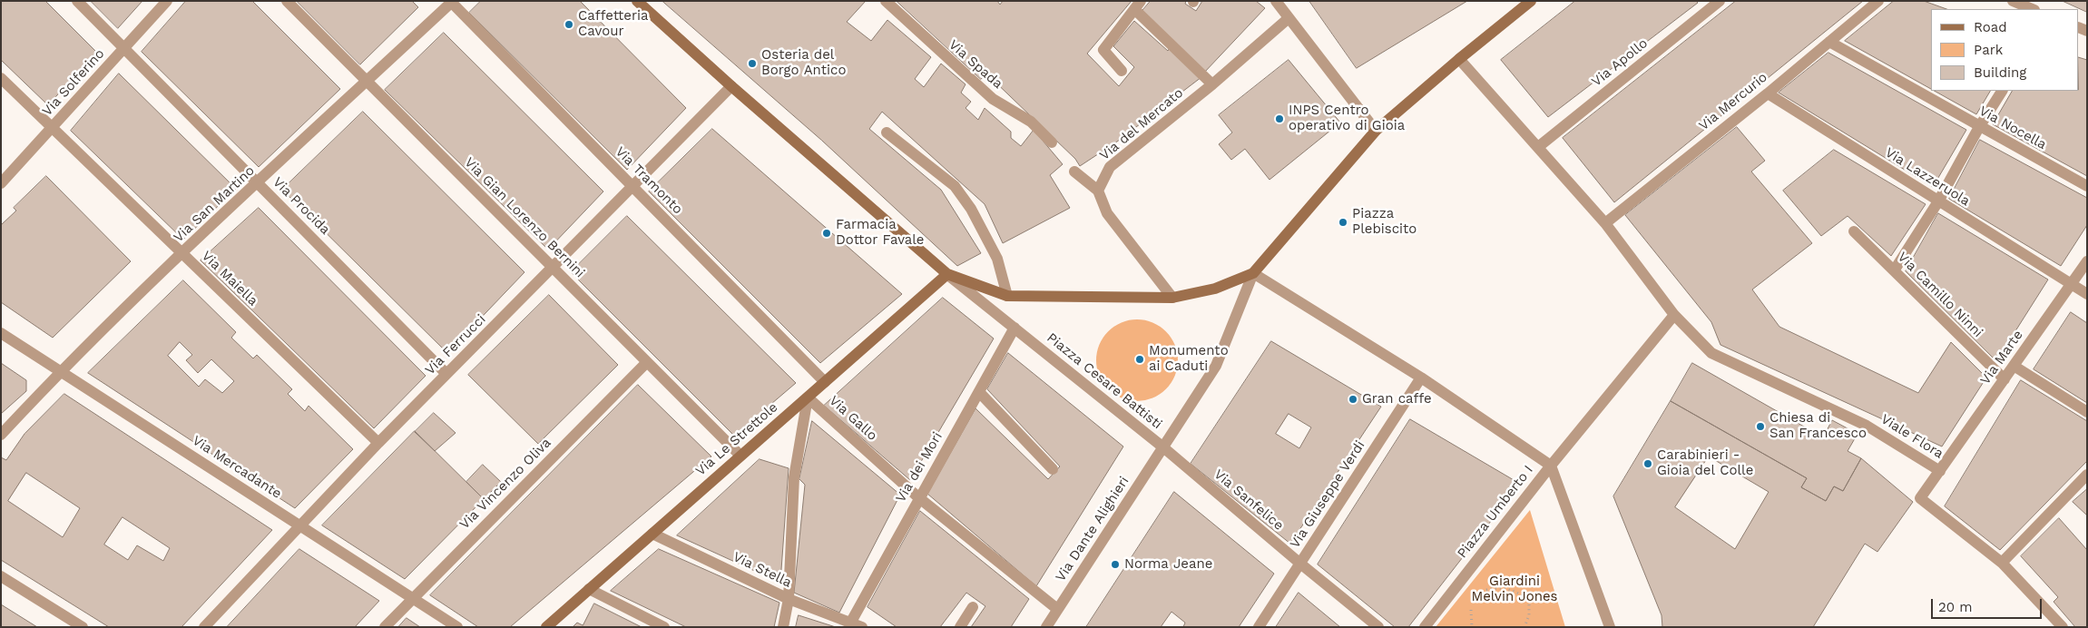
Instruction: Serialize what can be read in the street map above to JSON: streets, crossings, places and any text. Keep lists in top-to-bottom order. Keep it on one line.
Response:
{"streets":{"main road":["Via Le Strettole"],"street":["Via Apollo","Via Spada","Via Solferino","Via Mercurio","Via del Mercato","Via Nocella","Via Lazzeruola","Via Tramonto","Via San Martino","Via Procida","Via Gian Lorenzo Bernini","Via Maiella","Via Camillo Ninni","Via Ferrucci","Via Marte","Piazza Cesare Battisti","Via Gallo","Viale Flora","Via Mercadante","Via dei Mori","Via Vincenzo Oliva","Via Giuseppe Verdi","Via Sanfelice","Piazza Umberto I","Via Dante Alighieri","Via Stella"]},"crossings":[["Via Solferino","Via Procida"],["Via Solferino","Via Maiella"],["Via Mercurio","Via Nocella"],["Via Mercurio","Via Lazzeruola"],["Via Lazzeruola","Via Marte"],["Via Tramonto","Via San Martino"],["Via Tramonto","Via Ferrucci"],["Via Tramonto","Via Le Strettole"],["Via San Martino","Via Procida"],["Via San Martino","Via Gian Lorenzo Bernini"],["Via San Martino","Via Maiella"],["Via San Martino","Via Mercadante"],["Via Procida","Via Ferrucci"],["Via Gian Lorenzo Bernini","Via Ferrucci"],["Via Gian Lorenzo Bernini","Via Le Strettole"],["Via Gian Lorenzo Bernini","Via Vincenzo Oliva"],["Via Maiella","Via Ferrucci"],["Via Camillo Ninni","Via Marte"],["Via Ferrucci","Via Mercadante"],["Via Marte","Viale Flora"],["Piazza Cesare Battisti","Via Le Strettole"],["Piazza Cesare Battisti","Via dei Mori"],["Piazza Cesare Battisti","Via Sanfelice"],["Piazza Cesare Battisti","Via Dante Alighieri"],["Via Gallo","Via Le Strettole"],["Via Gallo","Via dei Mori"],["Via Gallo","Via Dante Alighieri"],["Via Gallo","Via Stella"],["Via Le Strettole","Via Stella"],["Via Mercadante","Via Vincenzo Oliva"],["Via dei Mori","Via Stella"],["Via Giuseppe Verdi","Via Sanfelice"],["Via Sanfelice","Via Dante Alighieri"]],"parks":["Giardini Melvin Jones"],"places":["Caffetteria Cavour","Osteria del Borgo Antico","INPS Centro operativo di Gioia","Piazza Plebiscito","Farmacia Dottor Favale","Monumento ai Caduti","Gran caffe","Chiesa di San Francesco","Carabinieri - Gioia del Colle","Norma Jeane"],"legend":["Road","Park","Building"],"scale_bar":"20 m"}
